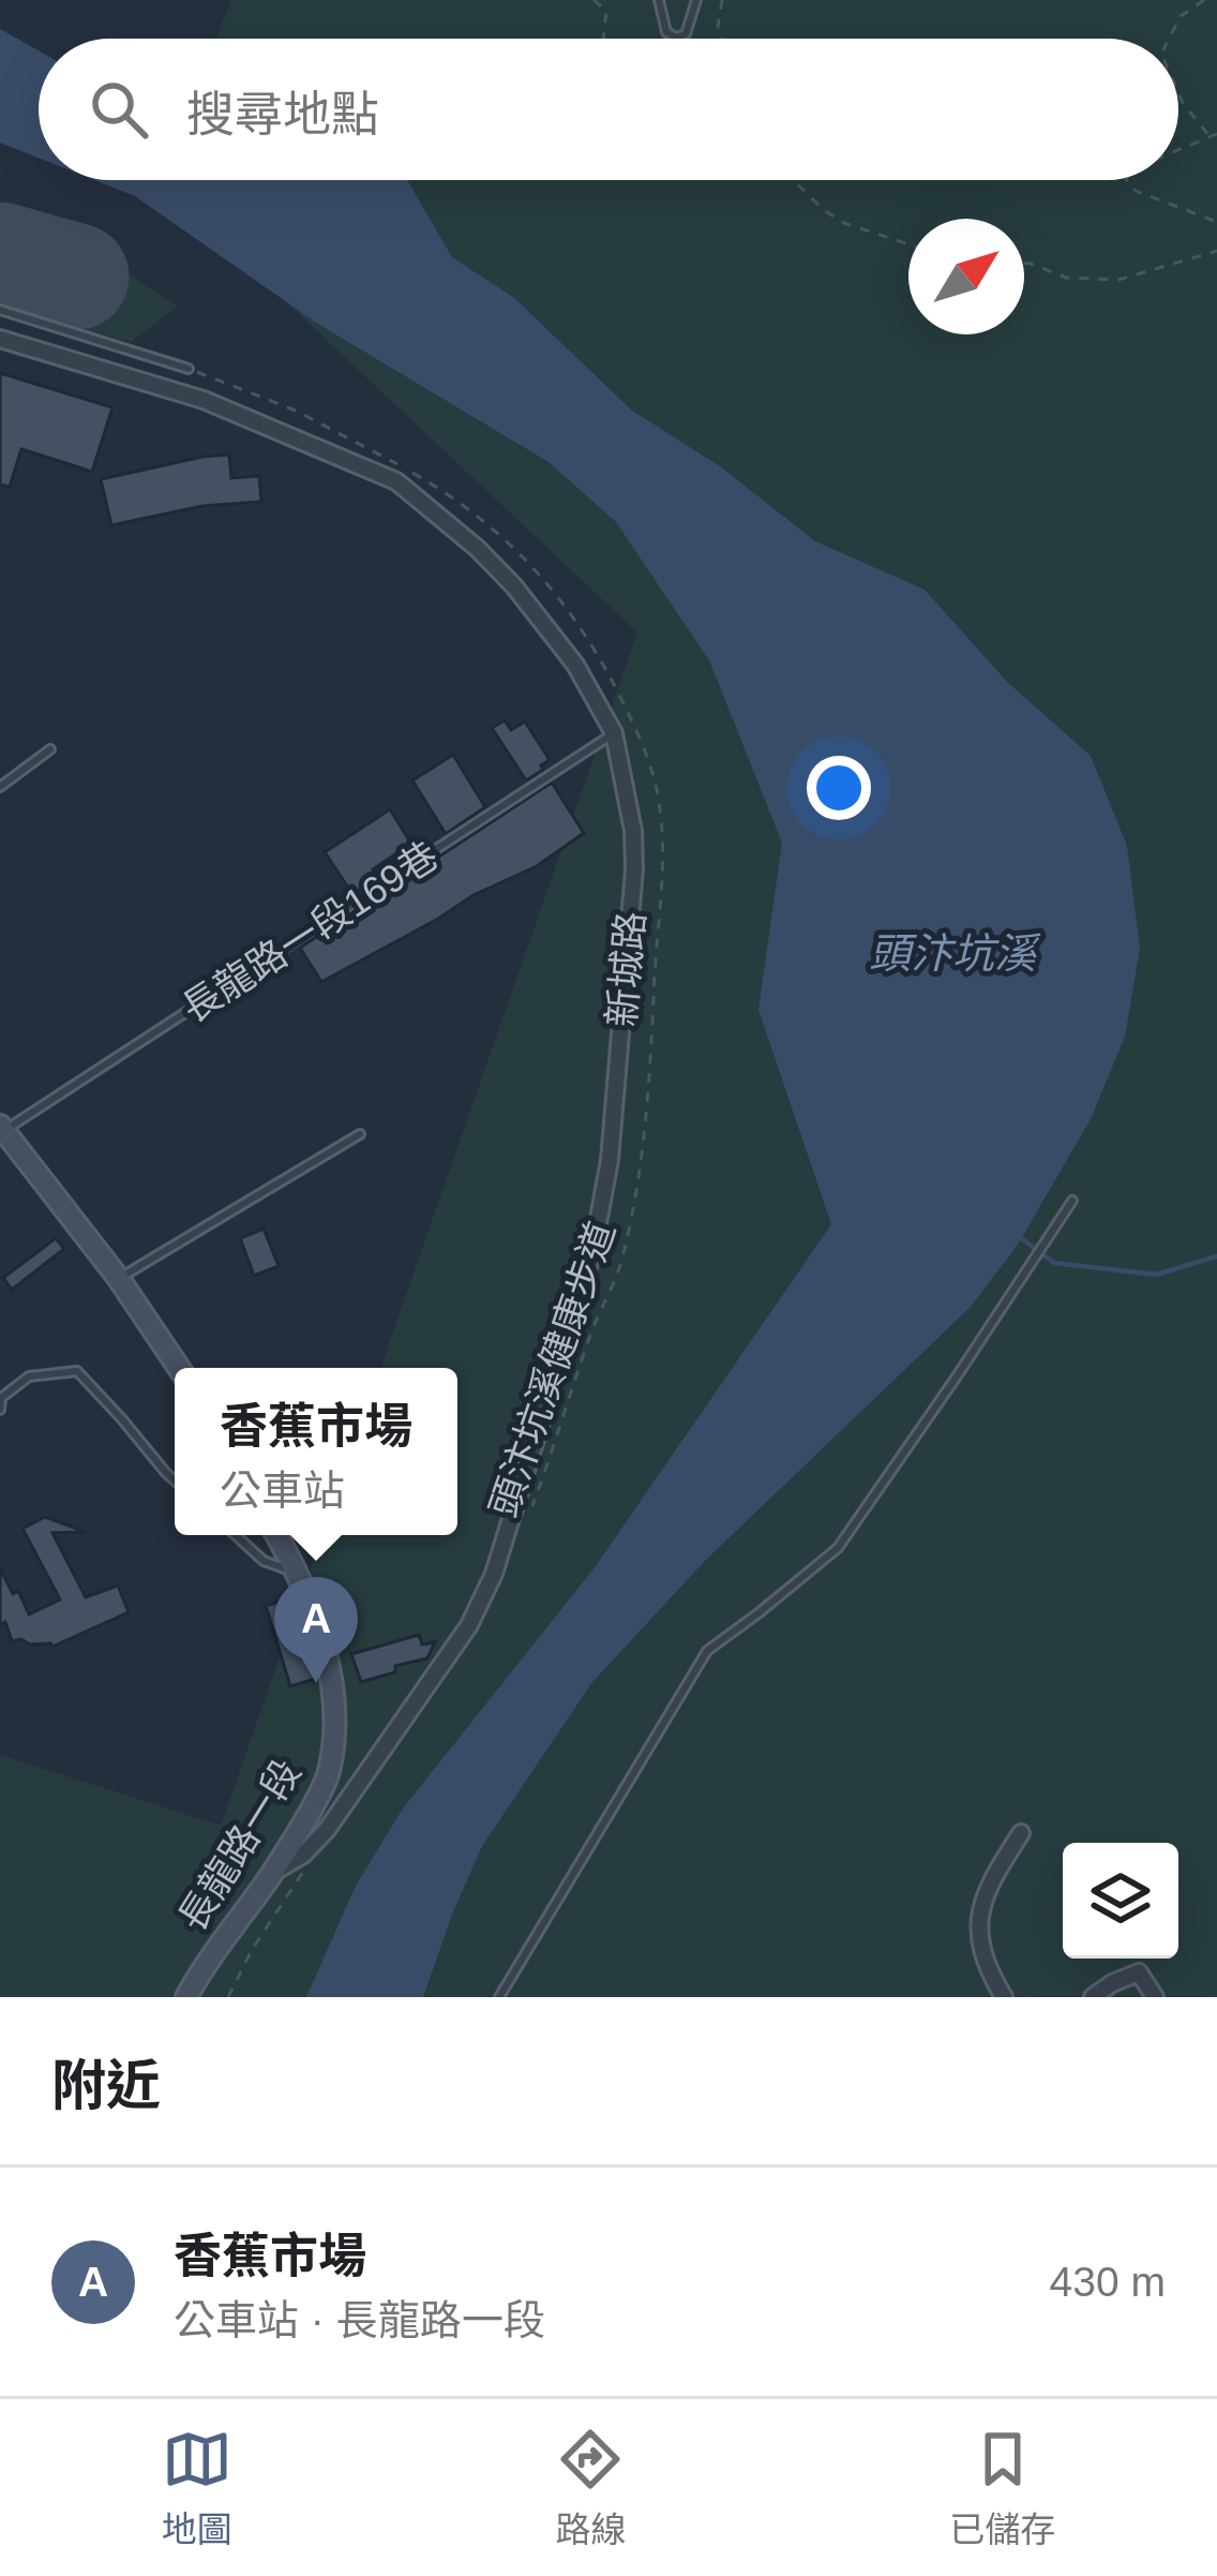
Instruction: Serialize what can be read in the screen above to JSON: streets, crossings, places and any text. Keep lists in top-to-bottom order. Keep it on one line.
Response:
{"streets":{"main road":["長龍路一段"],"street":["新城路"],"lane":["長龍路一段169巷"],"path":["頭汴坑溪健康步道"]},"crossings":[["長龍路一段169巷","新城路"],["新城路","長龍路一段"]],"water":["頭汴坑溪"],"north":"top right","page":{"search":"搜尋地點","popup":["香蕉市場","公車站"],"pins":"A","heading":"附近","list":[{"mark":"A","name":"香蕉市場","note":"公車站 · 長龍路一段","value":"430 m"}],"nav":["地圖","路線","已儲存"]}}
